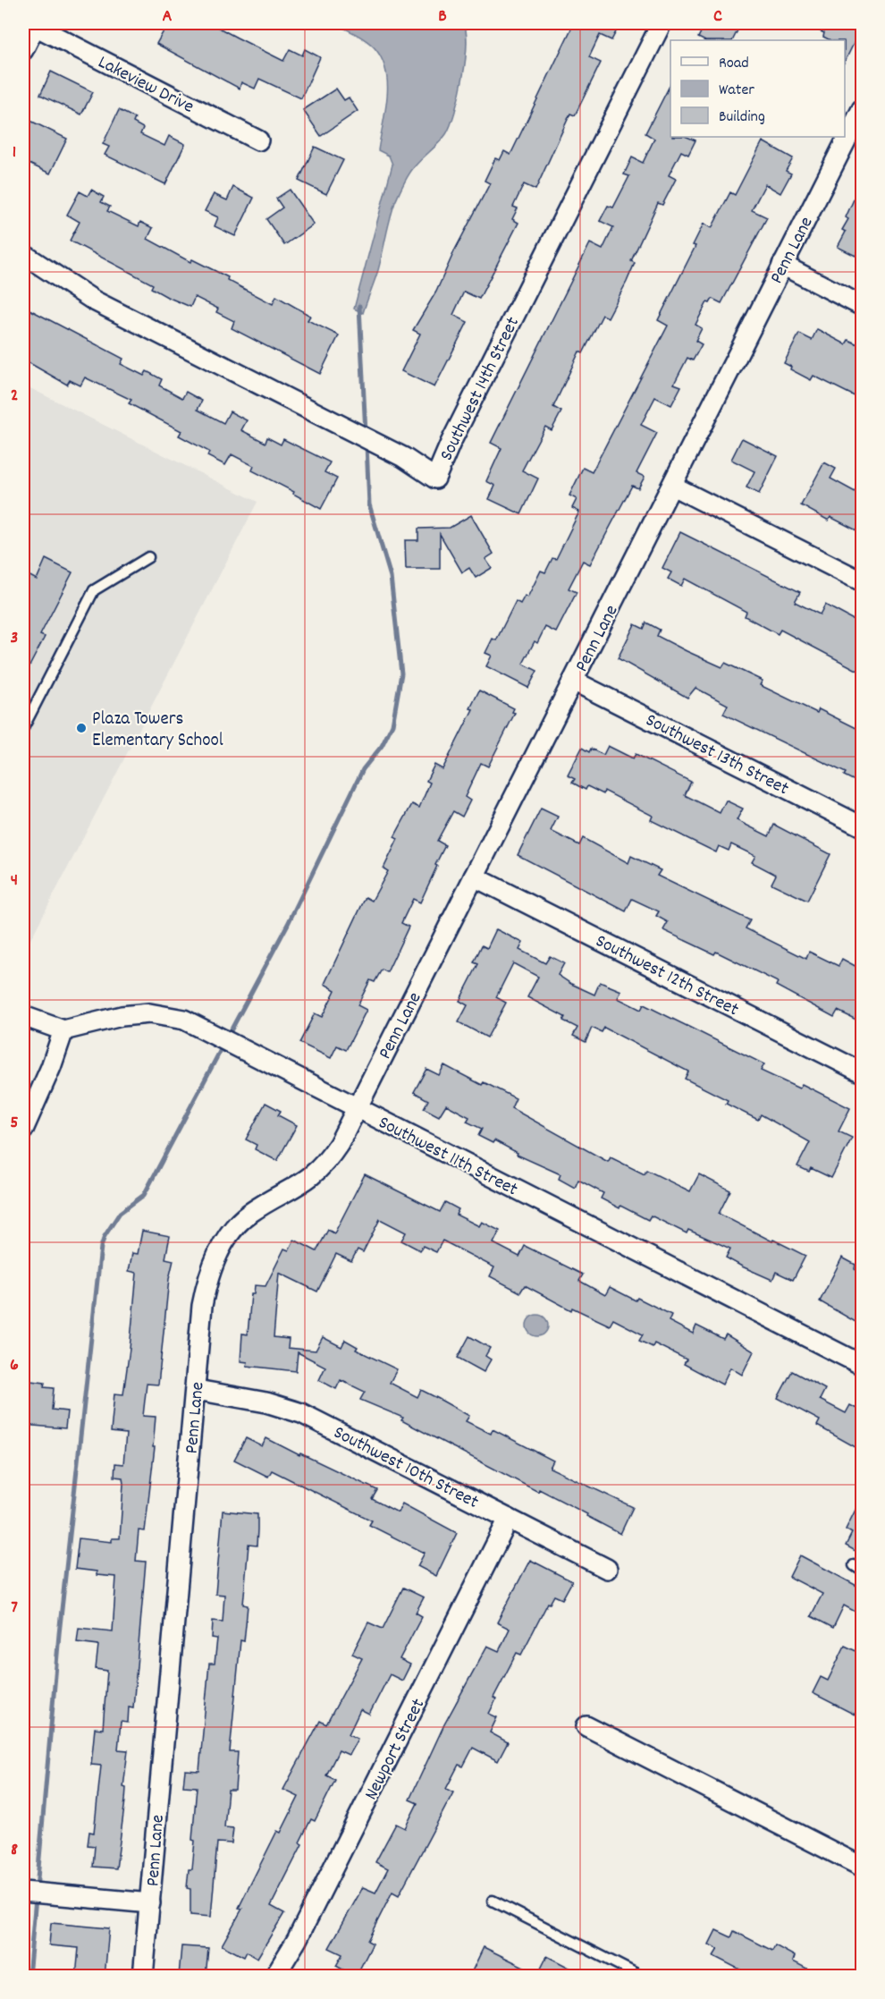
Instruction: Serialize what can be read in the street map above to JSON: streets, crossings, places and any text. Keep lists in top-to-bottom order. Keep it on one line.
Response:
{"streets":{"street":["Lakeview Drive","Penn Lane","Southwest 14th Street","Southwest 13th Street","Southwest 12th Street","Southwest 11th Street","Southwest 10th Street","Newport Street"]},"crossings":[["Penn Lane","Southwest 13th Street"],["Penn Lane","Southwest 12th Street"],["Penn Lane","Southwest 11th Street"],["Penn Lane","Southwest 10th Street"],["Southwest 10th Street","Newport Street"]],"places":["Plaza Towers Elementary School"],"legend":["Road","Water","Building"],"grid":{"columns":["A","B","C"],"rows":["1","2","3","4","5","6","7","8"]}}
